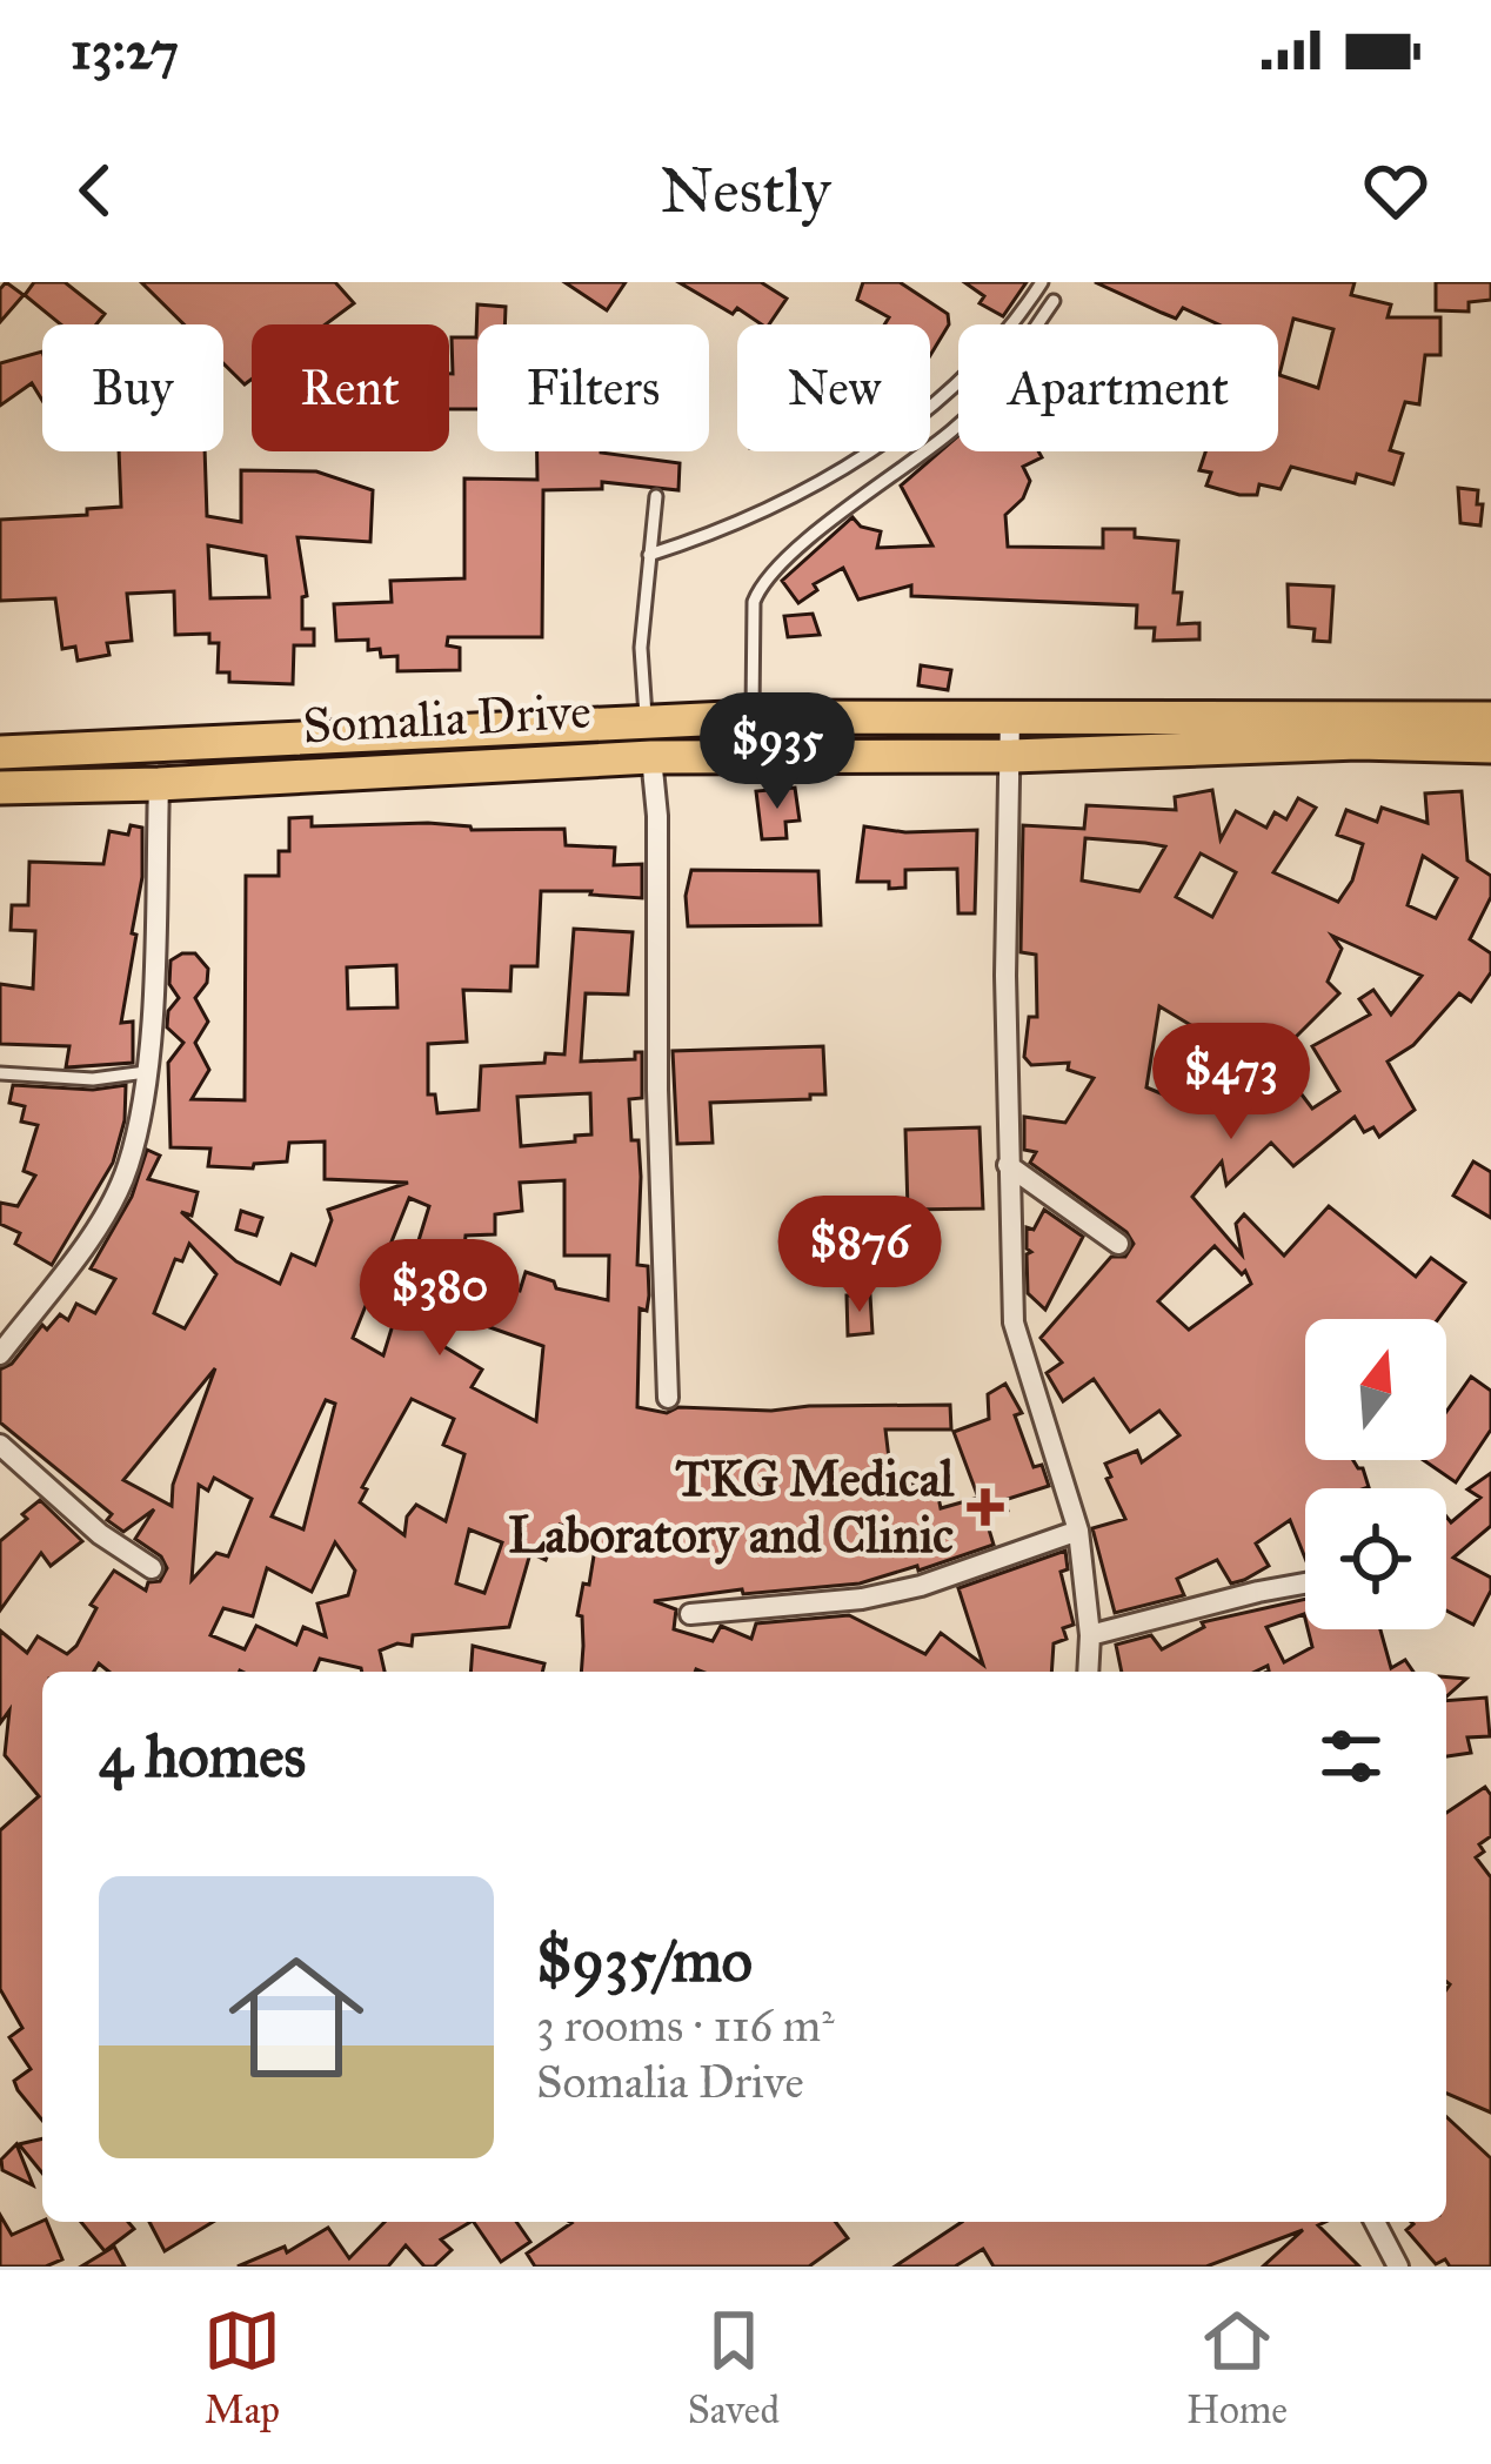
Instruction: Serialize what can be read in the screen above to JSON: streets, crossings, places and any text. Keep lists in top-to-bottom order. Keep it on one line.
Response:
{"streets":{"main road":["Somalia Drive"]},"places":{"health":["TKG Medical Laboratory and Clinic"]},"north":"top","page":{"status":"13:27","header":"Nestly","chip":["Buy","Rent","Filters","New","Apartment"],"price":["$935","$473","$876","$380"],"heading":"4 homes","list":[{"name":"$935/mo","note":"3 rooms · 116 m² · Somalia Drive"}],"tabs":["Map","Saved","Home"]}}
